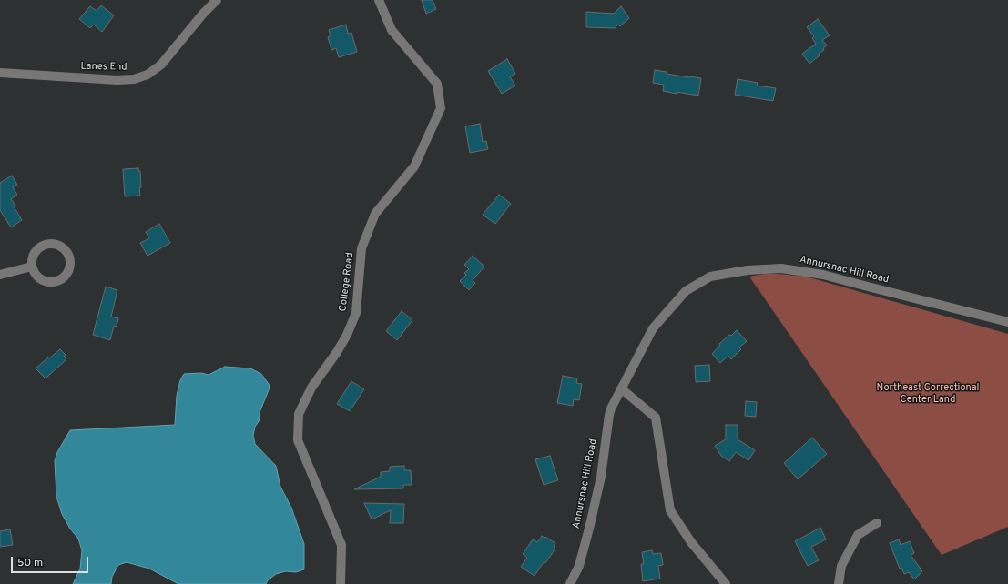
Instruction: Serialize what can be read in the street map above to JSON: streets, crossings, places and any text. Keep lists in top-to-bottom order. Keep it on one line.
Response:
{"streets":{"street":["Lanes End","Annursnac Hill Road","College Road"]},"parks":["Northeast Correctional Center Land"],"scale_bar":"50 m"}
